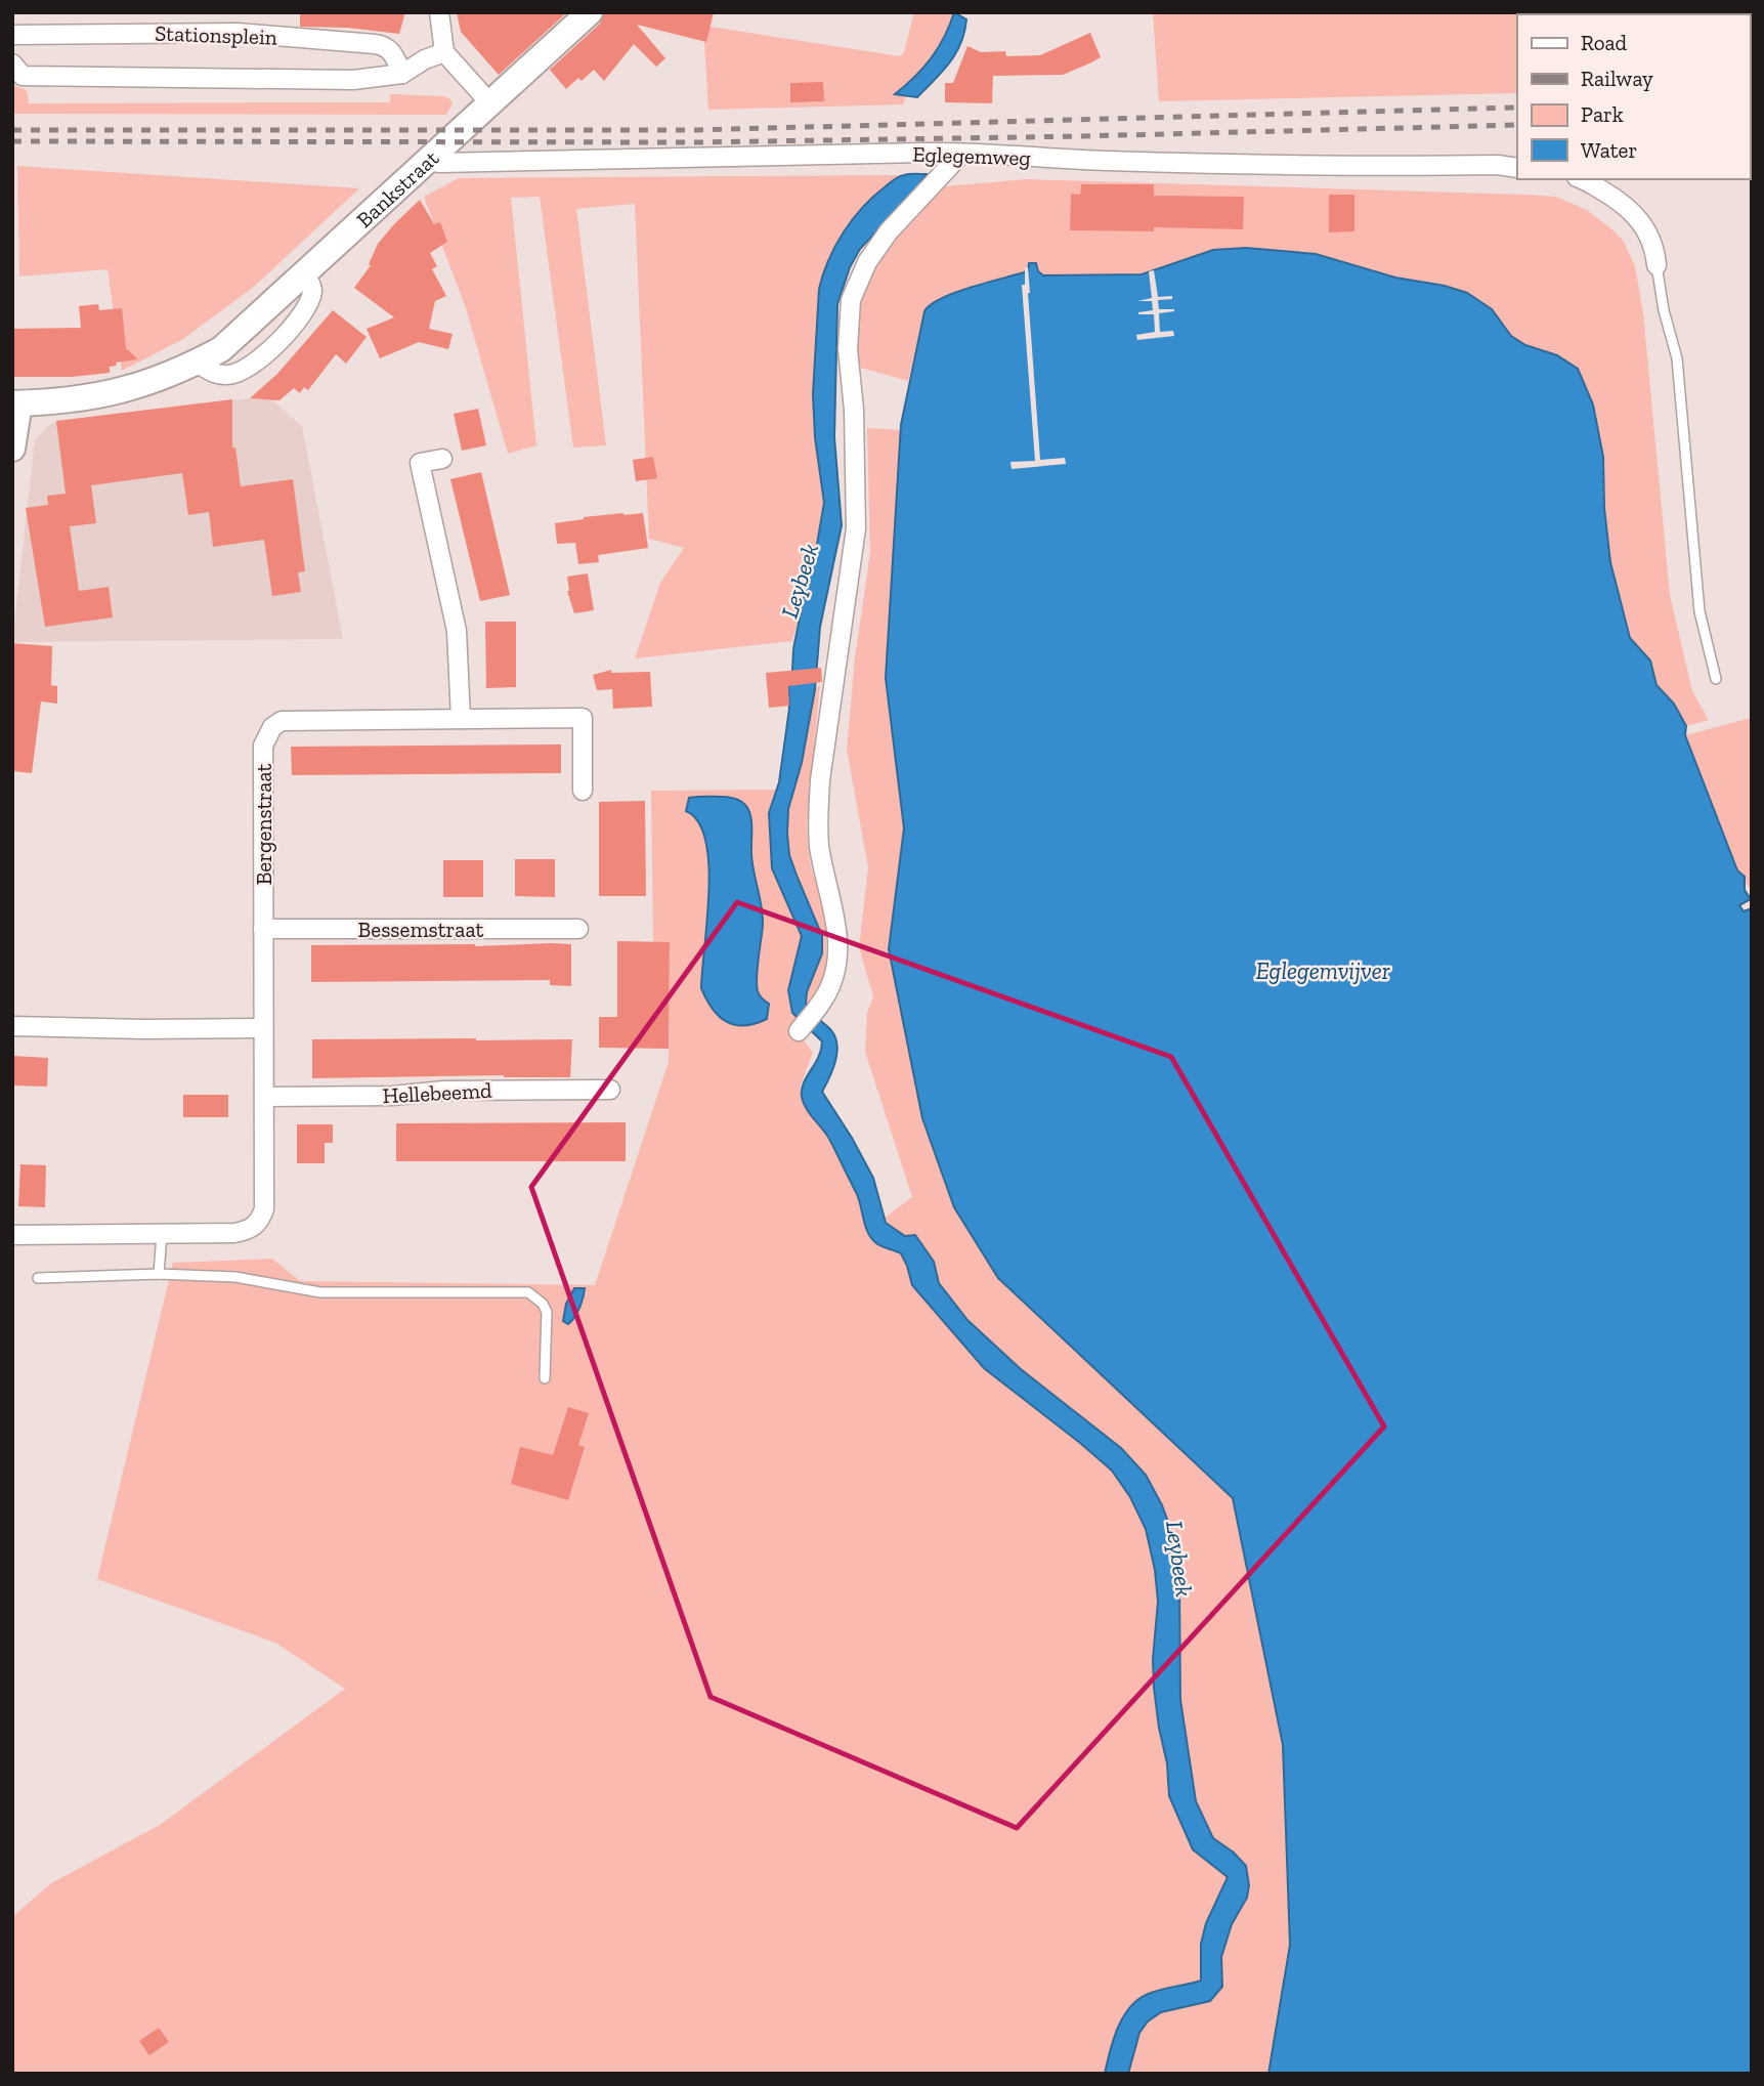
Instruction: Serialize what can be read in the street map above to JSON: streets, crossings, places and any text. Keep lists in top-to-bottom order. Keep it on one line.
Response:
{"streets":{"street":["Stationsplein","Eglegemweg","Bankstraat","Bergenstraat","Bessemstraat","Hellebeemd"]},"crossings":[["Eglegemweg","Bankstraat"],["Bergenstraat","Bessemstraat"],["Bergenstraat","Hellebeemd"]],"water":["Leybeek","Eglegemvijver"],"legend":["Road","Railway","Park","Water"]}
